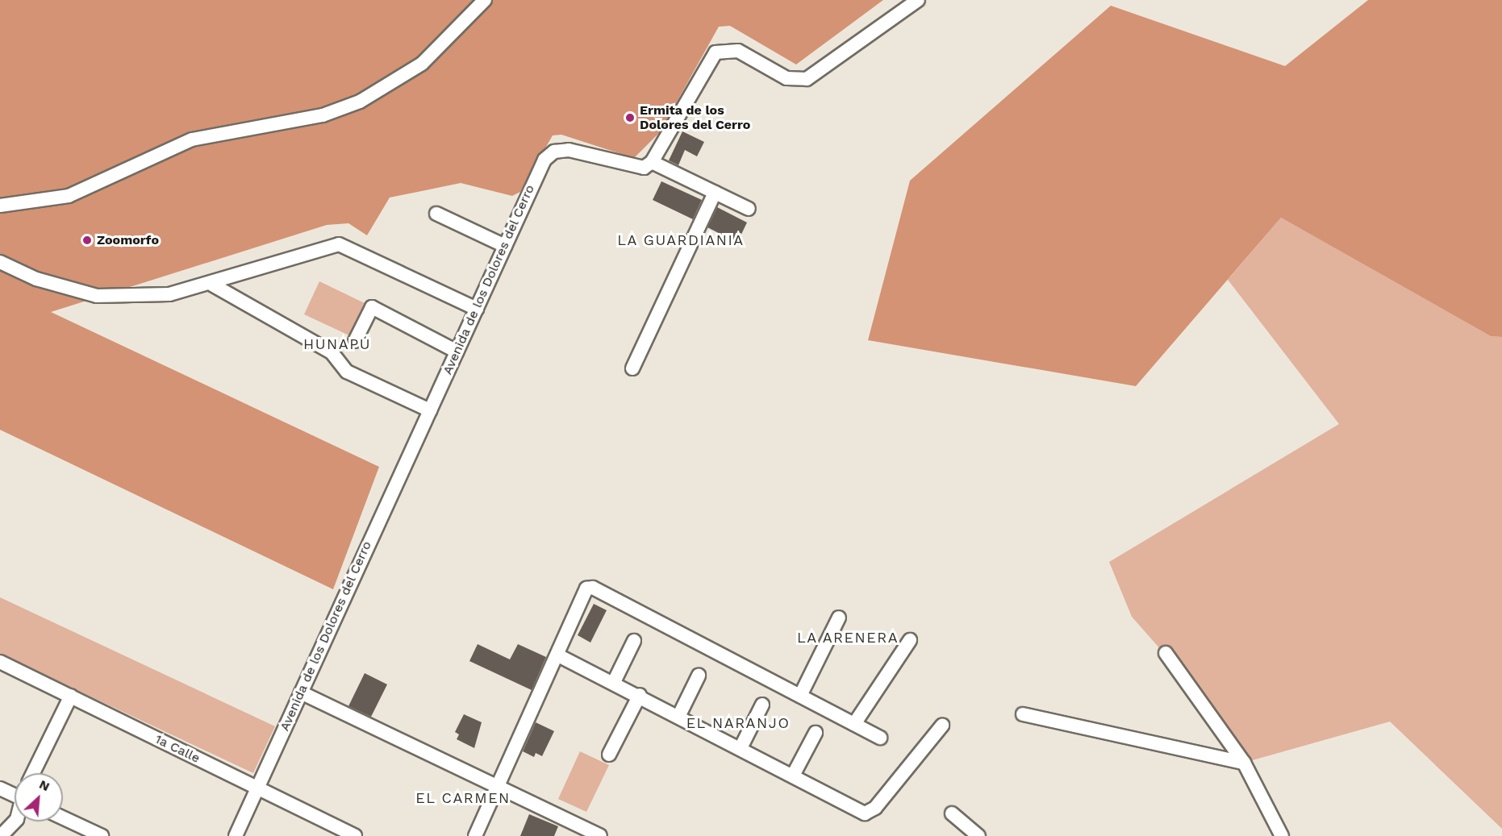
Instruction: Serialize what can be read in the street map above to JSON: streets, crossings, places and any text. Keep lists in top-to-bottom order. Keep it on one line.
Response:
{"streets":{"street":["Avenida de los Dolores del Cerro","1a Calle"]},"crossings":[["Avenida de los Dolores del Cerro","1a Calle"]],"districts":["LA GUARDIANIA","HUNAPÚ","LA ARENERA","EL NARANJO","EL CARMEN"],"places":["Ermita de los Dolores del Cerro","Zoomorfo"],"north":"top right"}
